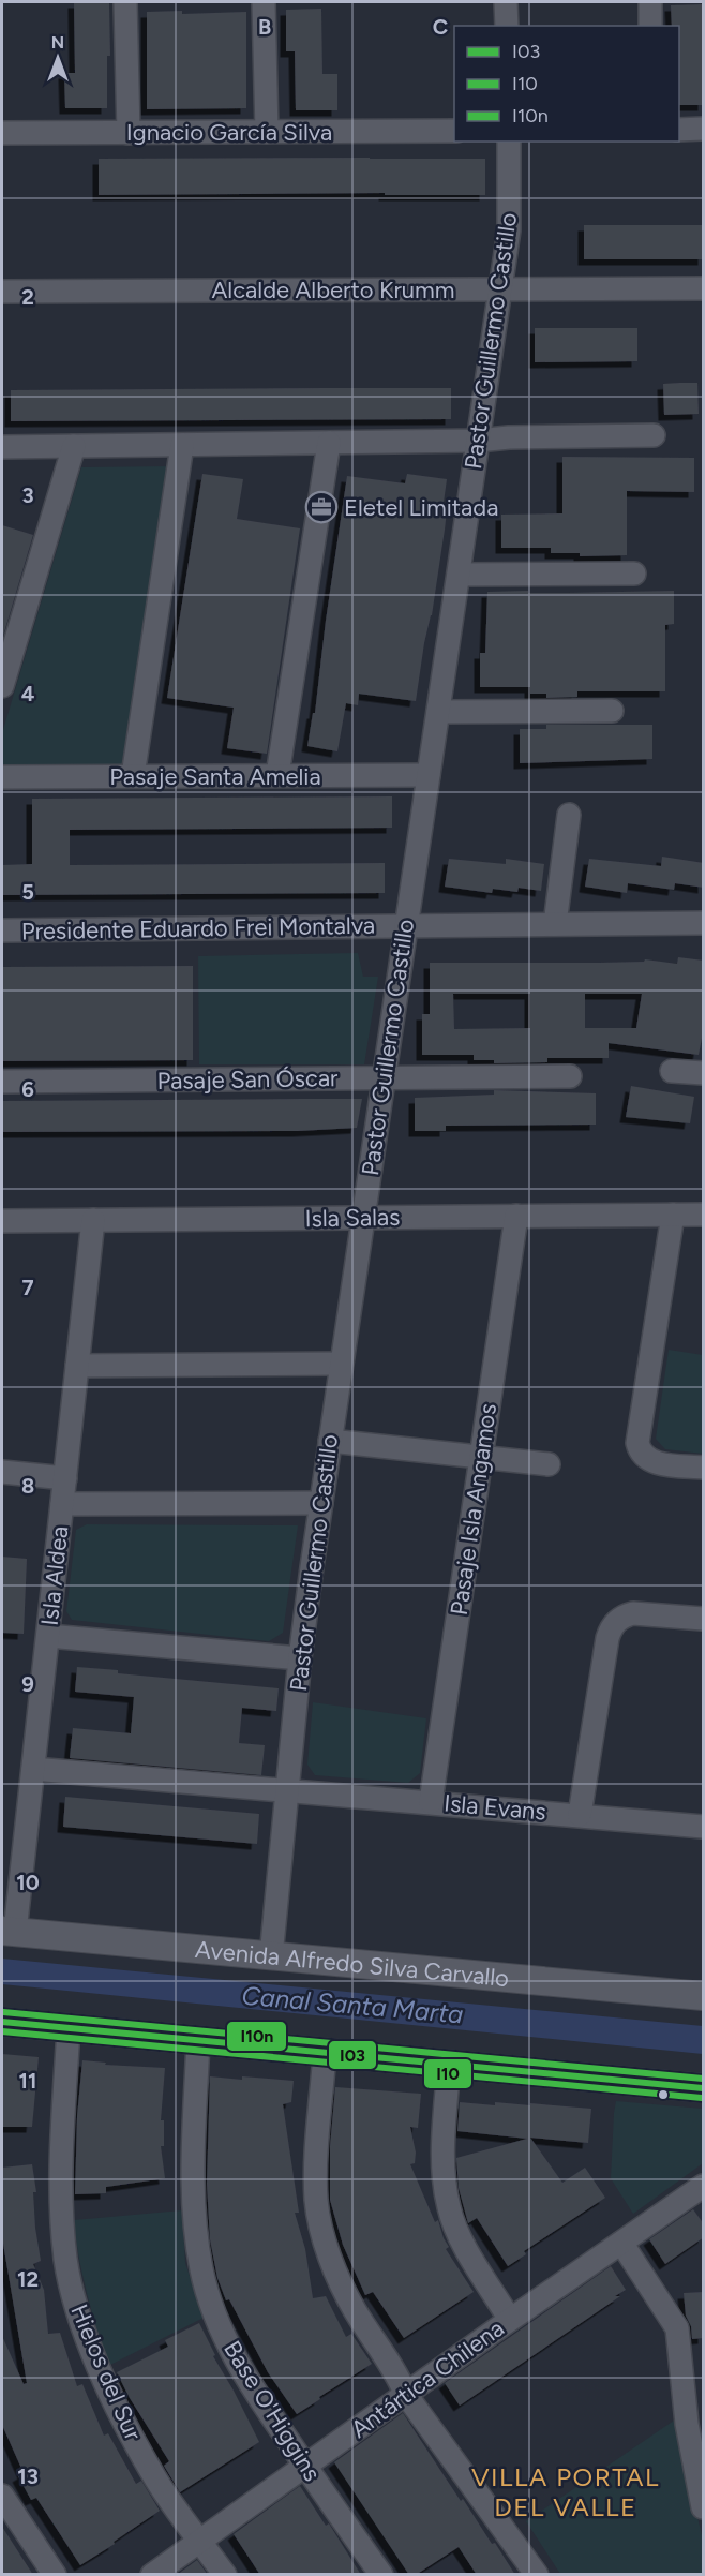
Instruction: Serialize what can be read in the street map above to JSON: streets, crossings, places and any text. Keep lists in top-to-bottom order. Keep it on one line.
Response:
{"streets":{"street":["Ignacio García Silva","Alcalde Alberto Krumm","Pastor Guillermo Castillo","Pasaje Santa Amelia","Presidente Eduardo Frei Montalva","Pasaje San Óscar","Isla Salas","Pasaje Isla Angamos","Isla Aldea","Isla Evans","Avenida Alfredo Silva Carvallo","Hielos del Sur","Antártica Chilena","Base O'Higgins"]},"crossings":[["Alcalde Alberto Krumm","Pastor Guillermo Castillo"],["Pastor Guillermo Castillo","Pasaje Santa Amelia"],["Pastor Guillermo Castillo","Presidente Eduardo Frei Montalva"],["Pastor Guillermo Castillo","Pasaje San Óscar"],["Pastor Guillermo Castillo","Isla Salas"],["Pastor Guillermo Castillo","Isla Evans"],["Pastor Guillermo Castillo","Avenida Alfredo Silva Carvallo"],["Isla Salas","Pasaje Isla Angamos"],["Isla Salas","Isla Aldea"],["Pasaje Isla Angamos","Isla Evans"],["Isla Aldea","Isla Evans"],["Isla Aldea","Avenida Alfredo Silva Carvallo"],["Hielos del Sur","Antártica Chilena"],["Antártica Chilena","Base O'Higgins"]],"districts":["VILLA PORTAL DEL VALLE"],"water":["Canal Santa Marta"],"places":{"office":["Eletel Limitada"]},"lines":["transit line I10n","transit line I03","transit line I10"],"legend":["I03","I10","I10n"],"north":"top","grid":{"columns":["B","C"],"rows":["2","3","4","5","6","7","8","9","10","11","12","13"]}}
